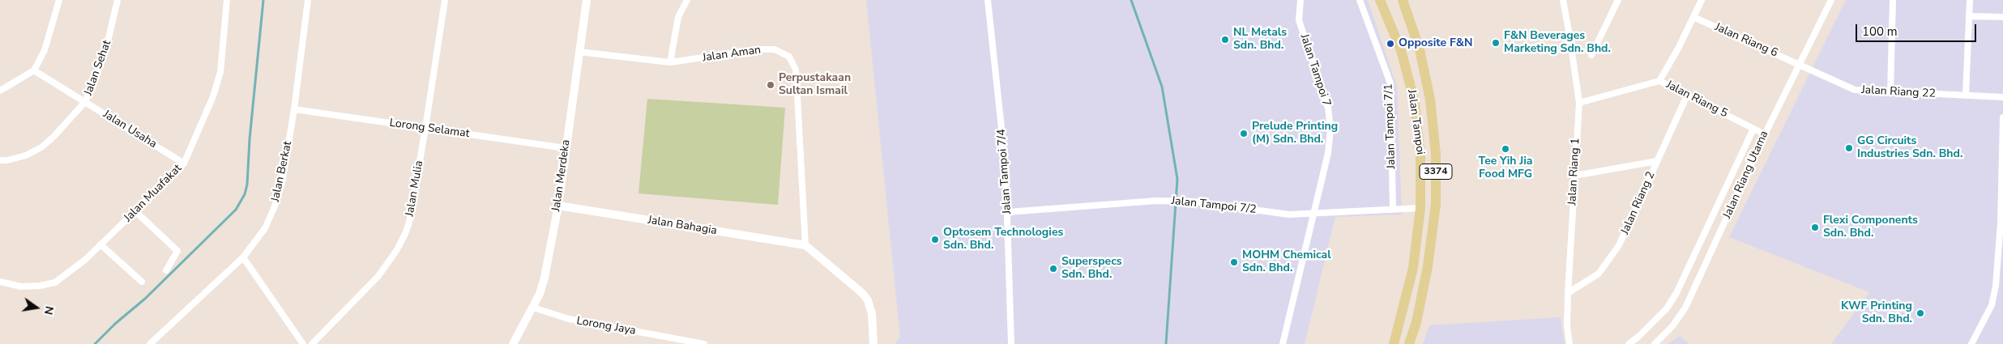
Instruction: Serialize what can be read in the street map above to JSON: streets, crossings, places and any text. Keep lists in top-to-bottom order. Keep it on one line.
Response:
{"streets":{"main road":["Jalan Tampoi","3374"],"street":["Jalan Riang 6","Jalan Aman","Jalan Sehat","Jalan Tampoi 7","Jalan Riang 22","Jalan Riang 5","Jalan Tampoi 7/1","Lorong Selamat","Jalan Usaha","Jalan Berkat","Jalan Tampoi 7/4","Jalan Riang 1","Jalan Riang Utama","Jalan Merdeka","Jalan Mulia","Jalan Muafakat","Jalan Riang 2","Jalan Tampoi 7/2","Jalan Bahagia","Lorong Jaya"]},"crossings":[["Jalan Riang 6","Jalan Riang 22"],["Jalan Riang 6","Jalan Riang Utama"],["Jalan Aman","Jalan Merdeka"],["Jalan Aman","Jalan Bahagia"],["Jalan Sehat","Jalan Usaha"],["Jalan Tampoi 7","Jalan Tampoi 7/2"],["Jalan Riang 22","Jalan Riang Utama"],["Jalan Riang 5","Jalan Riang 1"],["Jalan Riang 5","Jalan Riang Utama"],["Jalan Riang 5","Jalan Riang 2"],["Jalan Tampoi","Jalan Tampoi 7/2"],["Jalan Tampoi 7/1","Jalan Tampoi 7/2"],["Lorong Selamat","Jalan Berkat"],["Lorong Selamat","Jalan Merdeka"],["Lorong Selamat","Jalan Mulia"],["Jalan Usaha","Jalan Muafakat"],["Jalan Tampoi 7/4","Jalan Tampoi 7/2"],["Jalan Riang 1","Jalan Riang 2"],["Jalan Merdeka","Jalan Bahagia"],["Jalan Merdeka","Lorong Jaya"]],"places":["NL Metals Sdn. Bhd.","F&N Beverages Marketing Sdn. Bhd.","Opposite F&N","Perpustakaan Sultan Ismail","Prelude Printing (M) Sdn. Bhd.","GG Circuits Industries Sdn. Bhd.","Tee Yih Jia Food MFG","Flexi Components Sdn. Bhd.","Optosem Technologies Sdn. Bhd.","MOHM Chemical Sdn. Bhd.","Superspecs Sdn. Bhd.","KWF Printing Sdn. Bhd."],"scale_bar":"100 m","north":"right"}
